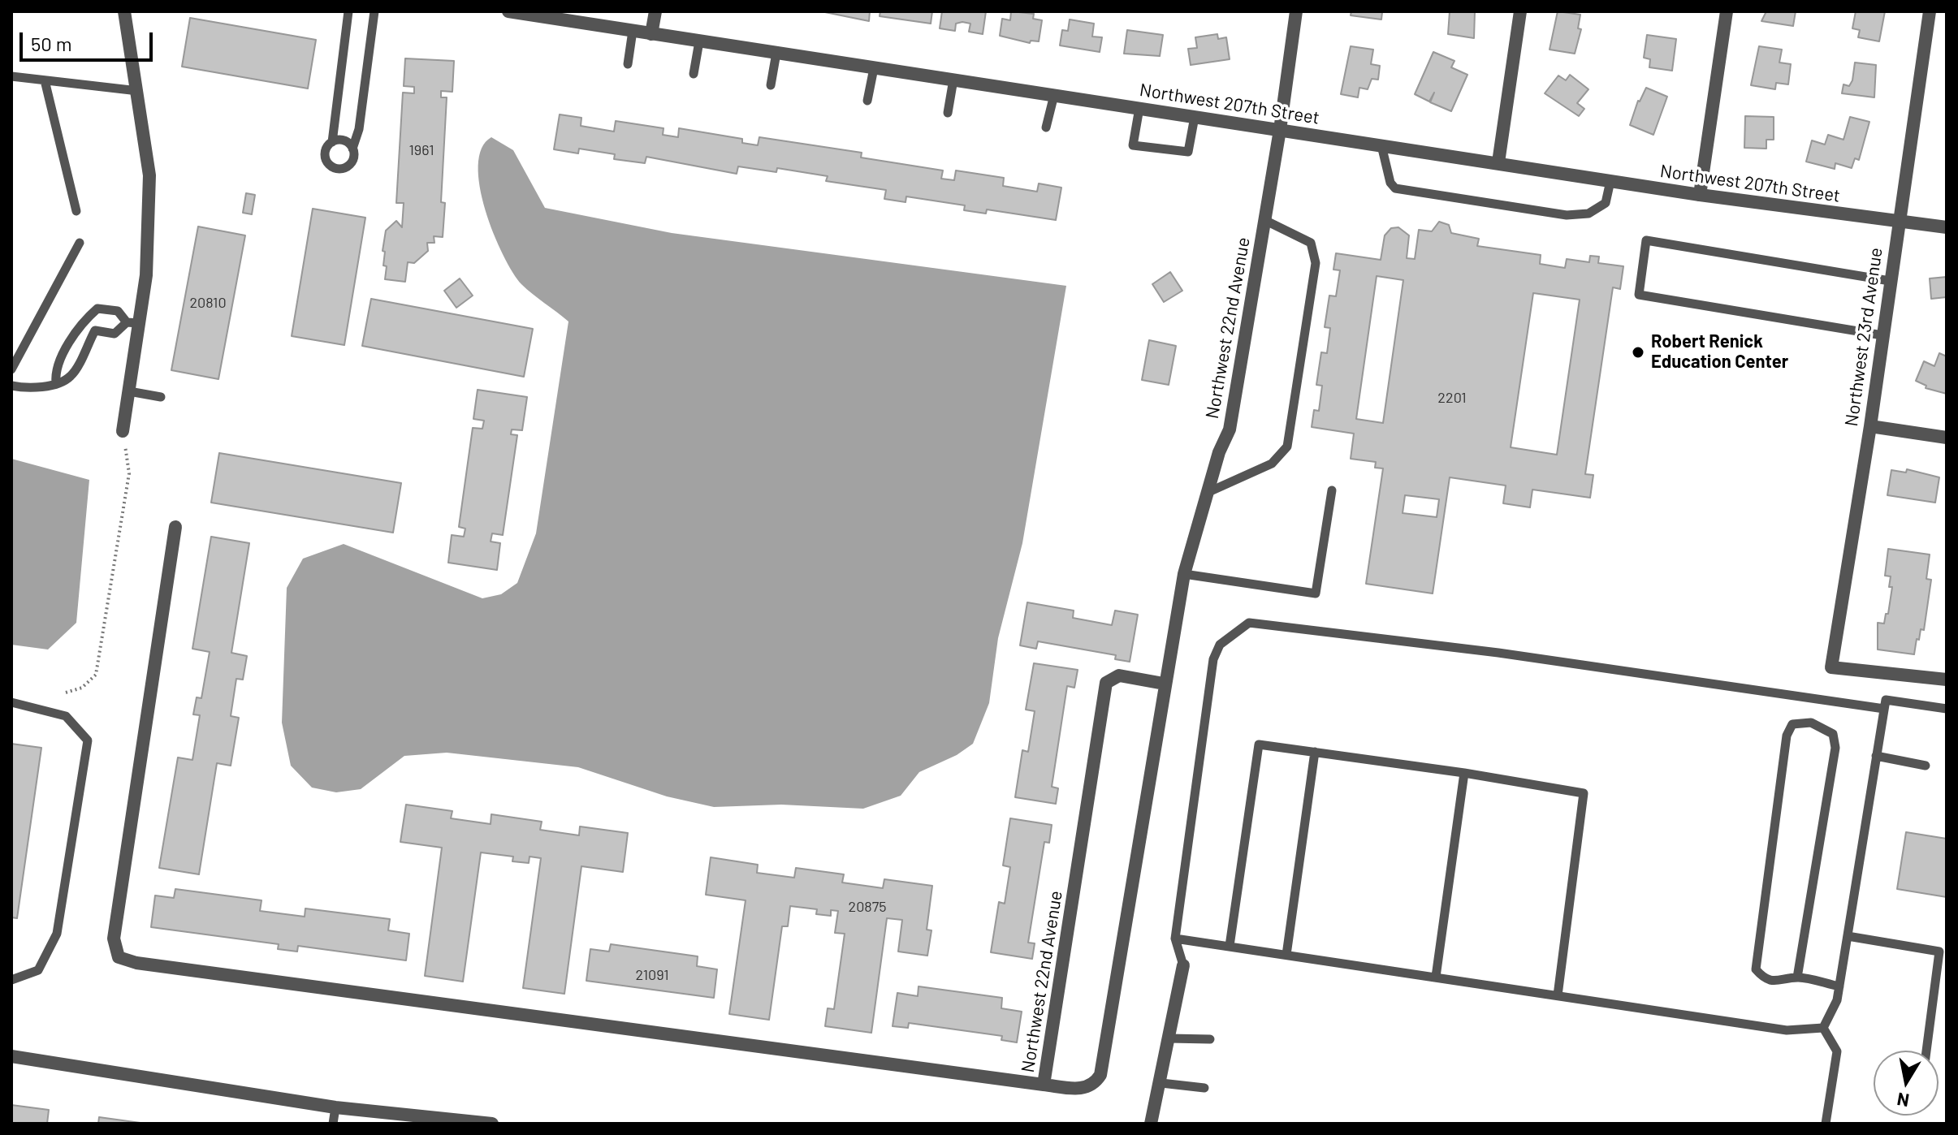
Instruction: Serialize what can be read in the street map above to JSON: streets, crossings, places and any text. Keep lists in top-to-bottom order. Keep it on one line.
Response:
{"streets":{"street":["Northwest 207th Street","Northwest 22nd Avenue","Northwest 23rd Avenue"]},"crossings":[["Northwest 207th Street","Northwest 22nd Avenue"],["Northwest 207th Street","Northwest 23rd Avenue"]],"places":["Robert Renick Education Center"],"house_numbers":["1961","20810","2201","20875","21091"],"scale_bar":"50 m","north":"bottom"}
